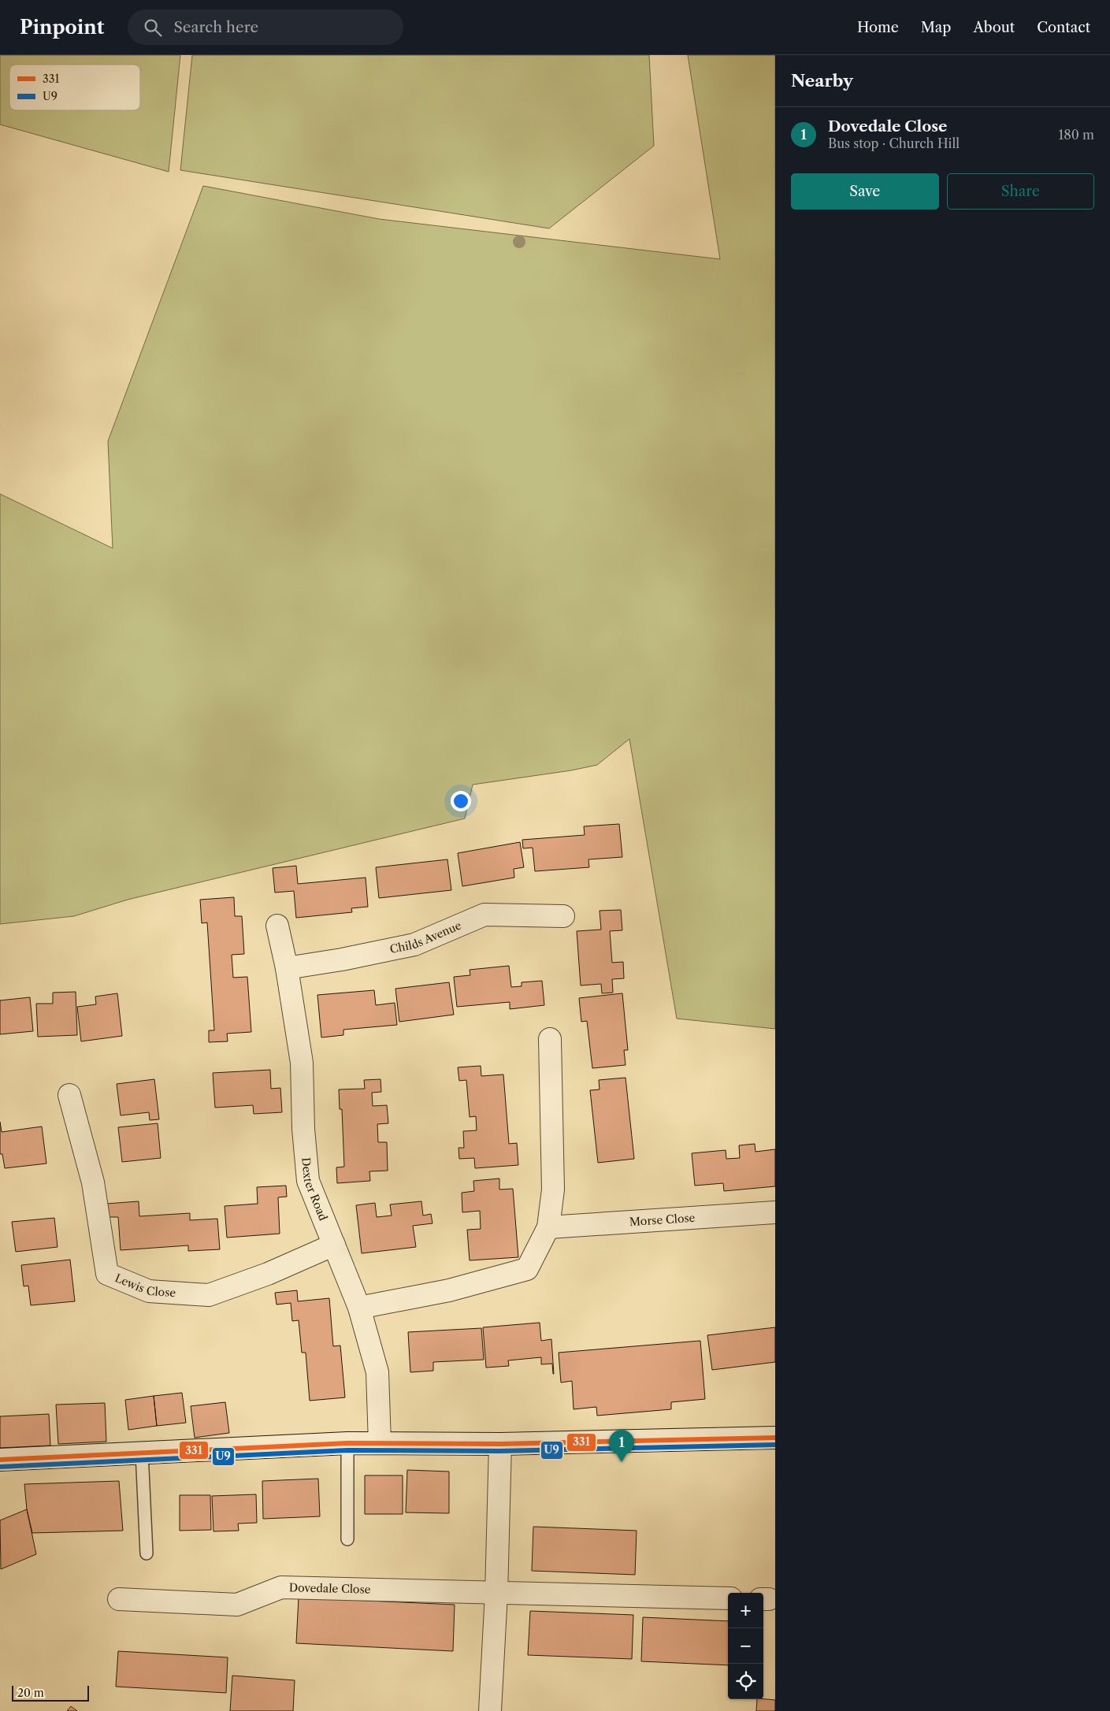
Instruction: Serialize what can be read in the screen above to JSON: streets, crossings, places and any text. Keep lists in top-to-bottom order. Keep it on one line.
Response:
{"streets":{"street":["Childs Avenue","Dexter Road","Morse Close","Lewis Close","Dovedale Close"]},"crossings":[["Childs Avenue","Dexter Road"],["Dexter Road","Lewis Close"]],"lines":["transit line 331","transit line U9"],"legend":["331","U9"],"scale_bar":"20 m","page":{"header":"Pinpoint","search":"Search here","nav":["Home","Map","About","Contact"],"heading":"Nearby","list":[{"mark":"1","name":"Dovedale Close","note":"Bus stop · Church Hill","value":"180 m"}],"buttons":["Save","Share"],"pins":"1","map_buttons":["+","−"],"scale":"20 m"}}
